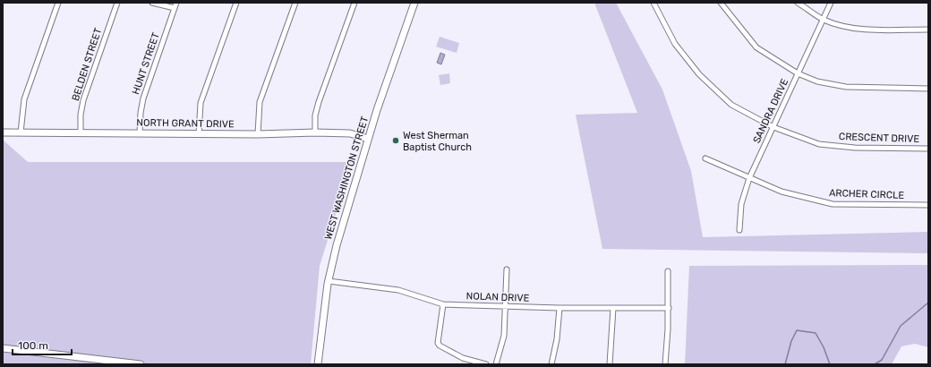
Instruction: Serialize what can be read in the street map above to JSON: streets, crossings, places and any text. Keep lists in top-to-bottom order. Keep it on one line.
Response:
{"streets":{"street":["HUNT STREET","BELDEN STREET","SANDRA DRIVE","NORTH GRANT DRIVE","CRESCENT DRIVE","WEST WASHINGTON STREET","ARCHER CIRCLE","NOLAN DRIVE"]},"crossings":[["HUNT STREET","NORTH GRANT DRIVE"],["BELDEN STREET","NORTH GRANT DRIVE"],["SANDRA DRIVE","CRESCENT DRIVE"],["SANDRA DRIVE","ARCHER CIRCLE"],["NORTH GRANT DRIVE","WEST WASHINGTON STREET"],["WEST WASHINGTON STREET","NOLAN DRIVE"]],"places":["West Sherman Baptist Church"],"scale_bar":"100 m"}
